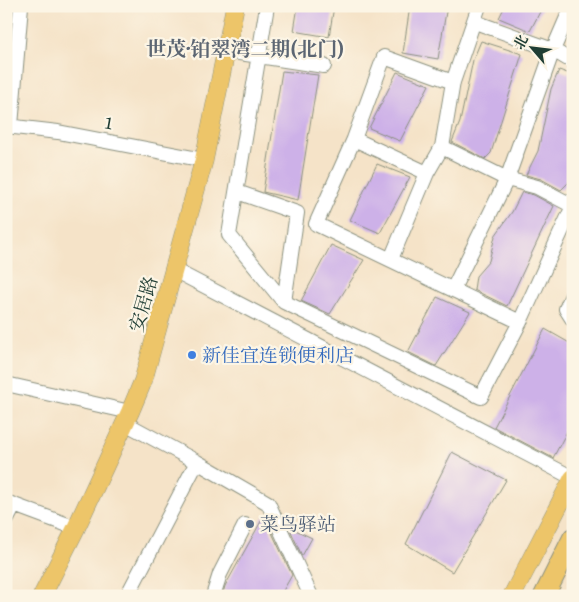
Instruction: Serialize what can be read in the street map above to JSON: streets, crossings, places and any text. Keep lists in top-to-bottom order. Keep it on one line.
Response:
{"streets":{"main road":["安居路"],"street":["1"]},"crossings":[["1","安居路"]],"districts":["世茂·铂翠湾二期(北门)"],"places":["新佳宜连锁便利店","菜鸟驿站"],"north":"top left"}
